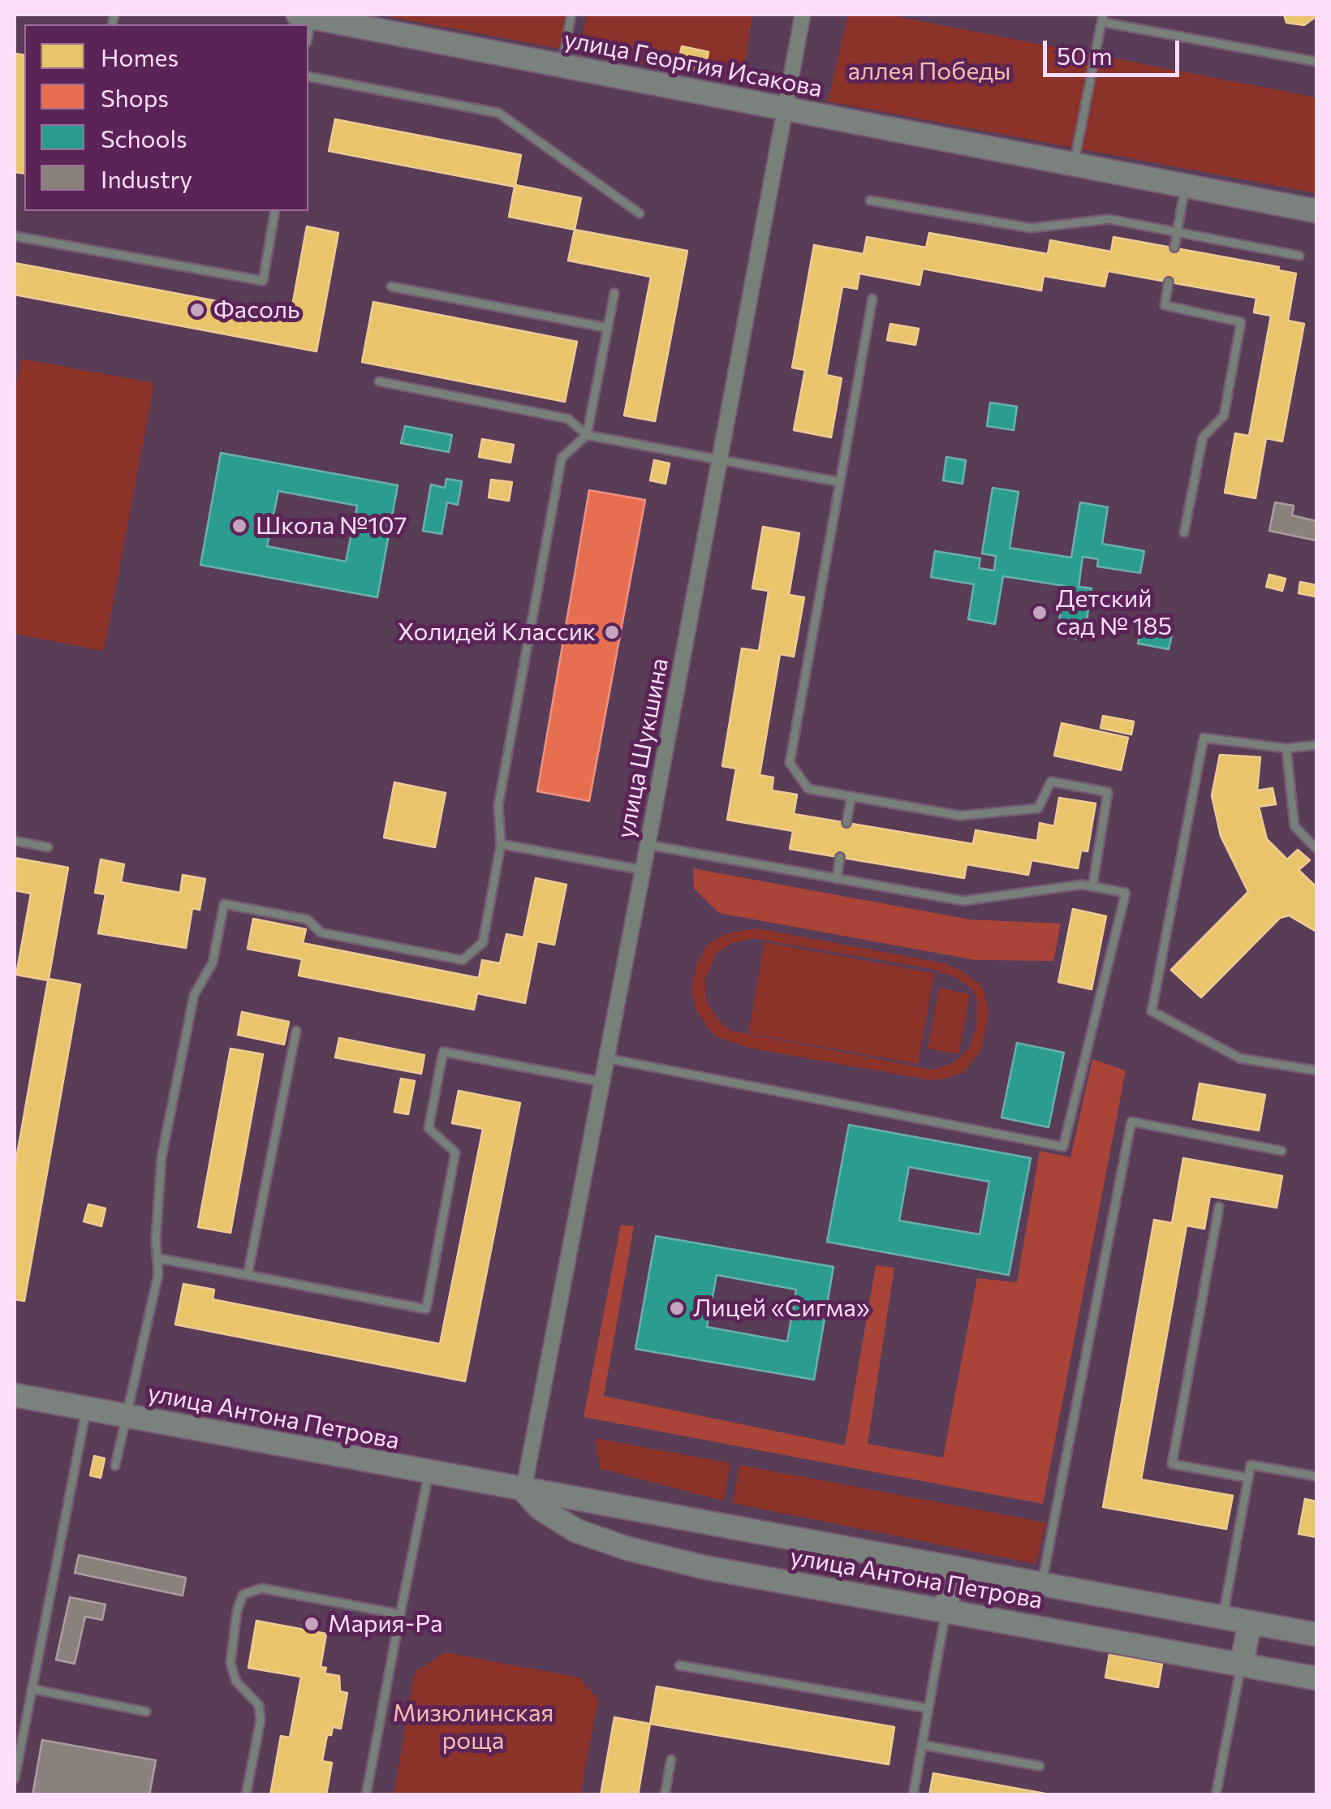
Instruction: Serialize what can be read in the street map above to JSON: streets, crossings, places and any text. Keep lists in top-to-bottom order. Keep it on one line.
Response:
{"streets":{"street":["улица Георгия Исакова","улица Шукшина","улица Антона Петрова"]},"crossings":[["улица Георгия Исакова","улица Шукшина"],["улица Шукшина","улица Антона Петрова"]],"parks":["аллея Победы","Мизюлинская роща"],"places":["Фасоль","Школа №107","Детский сад № 185","Холидей Классик","Лицей «Сигма»","Мария-Ра"],"legend":["Homes","Shops","Schools","Industry"],"scale_bar":"50 m"}
